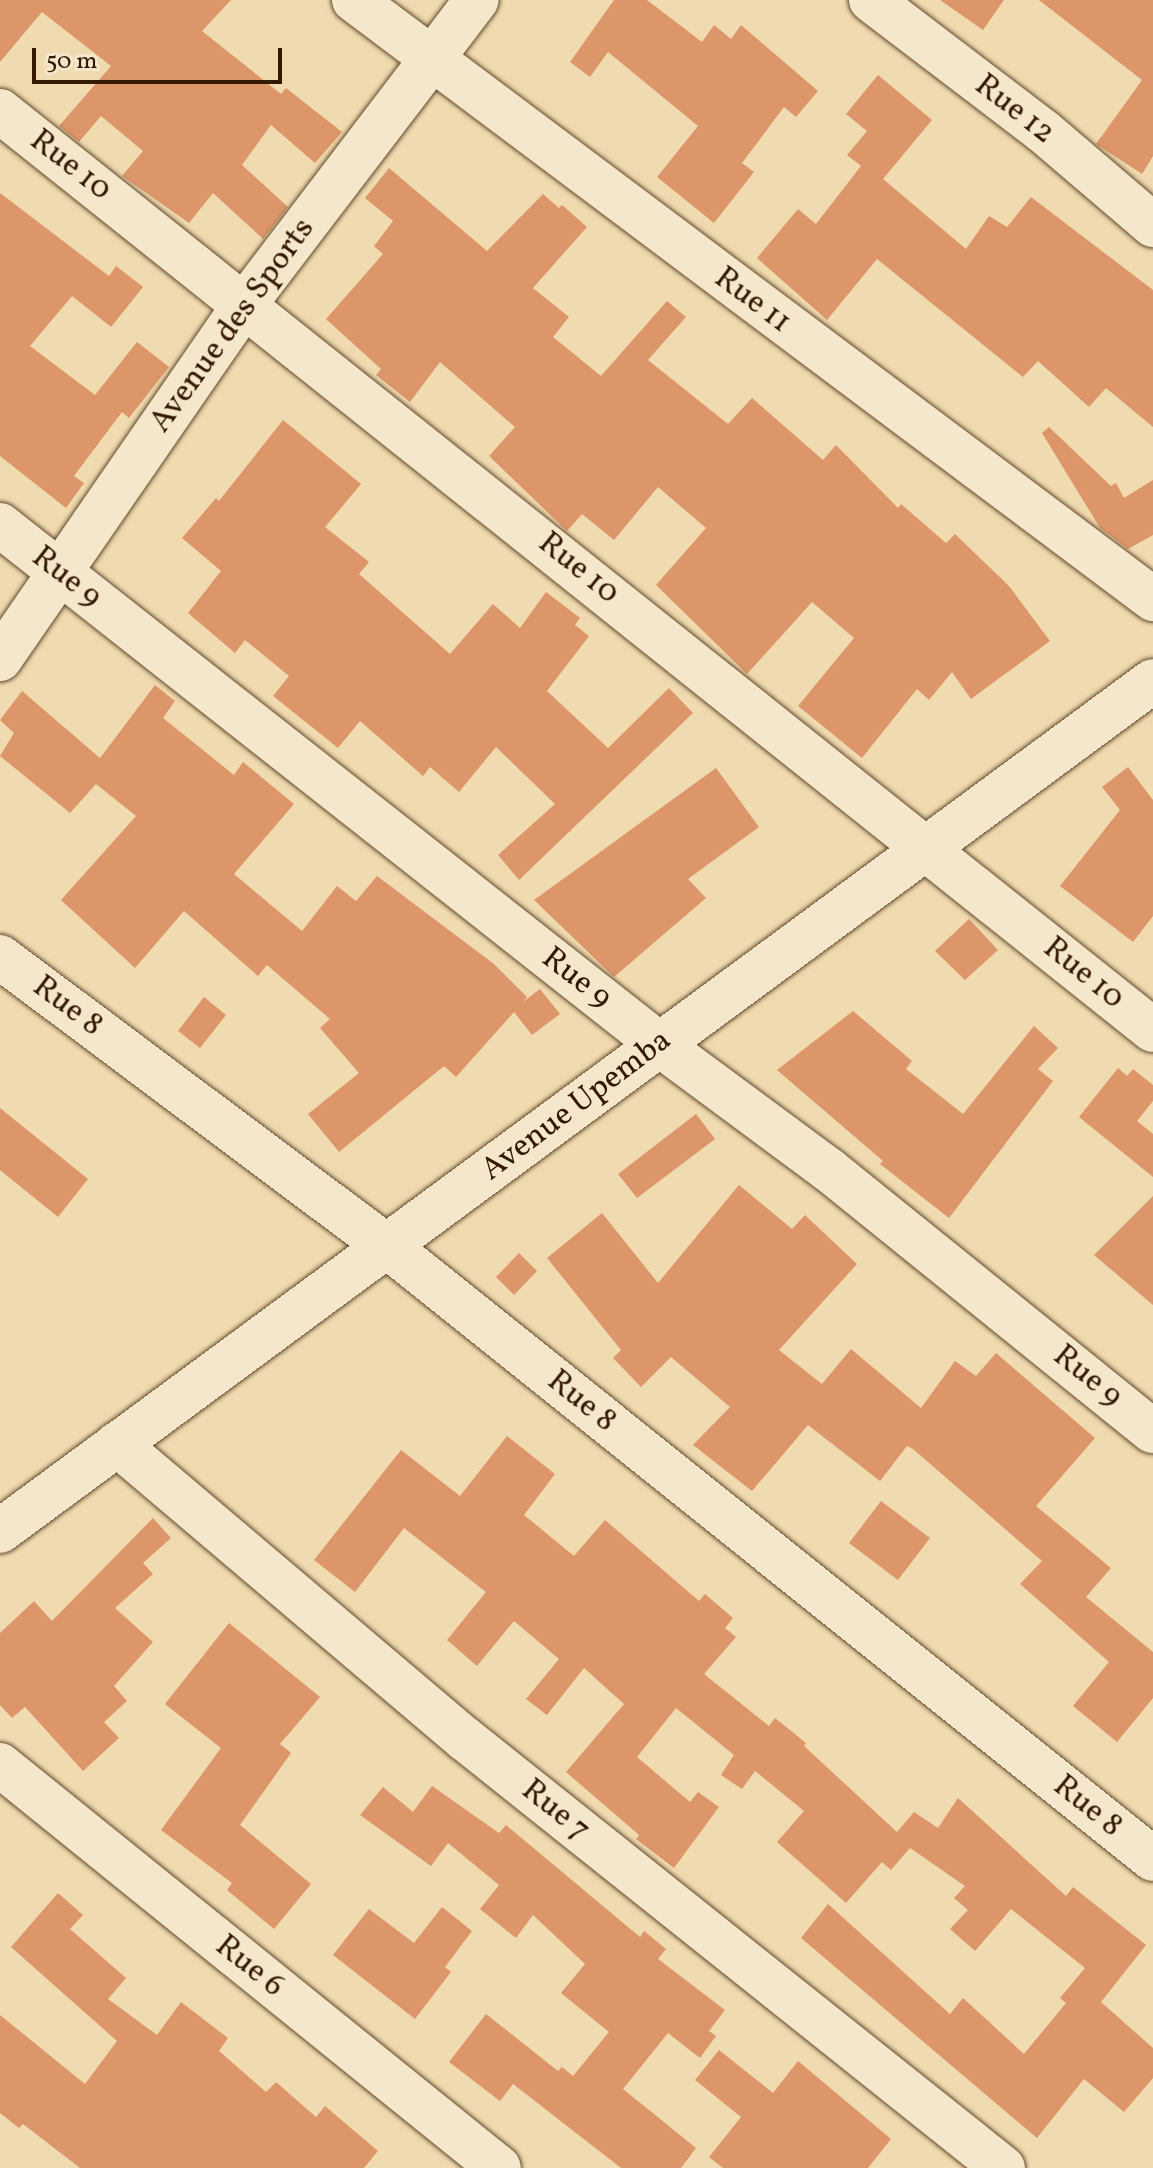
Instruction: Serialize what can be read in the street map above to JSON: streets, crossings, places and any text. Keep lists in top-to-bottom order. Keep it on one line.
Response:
{"streets":{"street":["Rue 12","Rue 10","Rue 11","Avenue des Sports","Rue 9","Rue 8","Avenue Upemba","Rue 7","Rue 6"]},"crossings":[["Rue 10","Avenue des Sports"],["Rue 10","Avenue Upemba"],["Rue 11","Avenue des Sports"],["Avenue des Sports","Rue 9"],["Rue 9","Avenue Upemba"],["Rue 8","Avenue Upemba"],["Avenue Upemba","Rue 7"]],"scale_bar":"50 m"}
